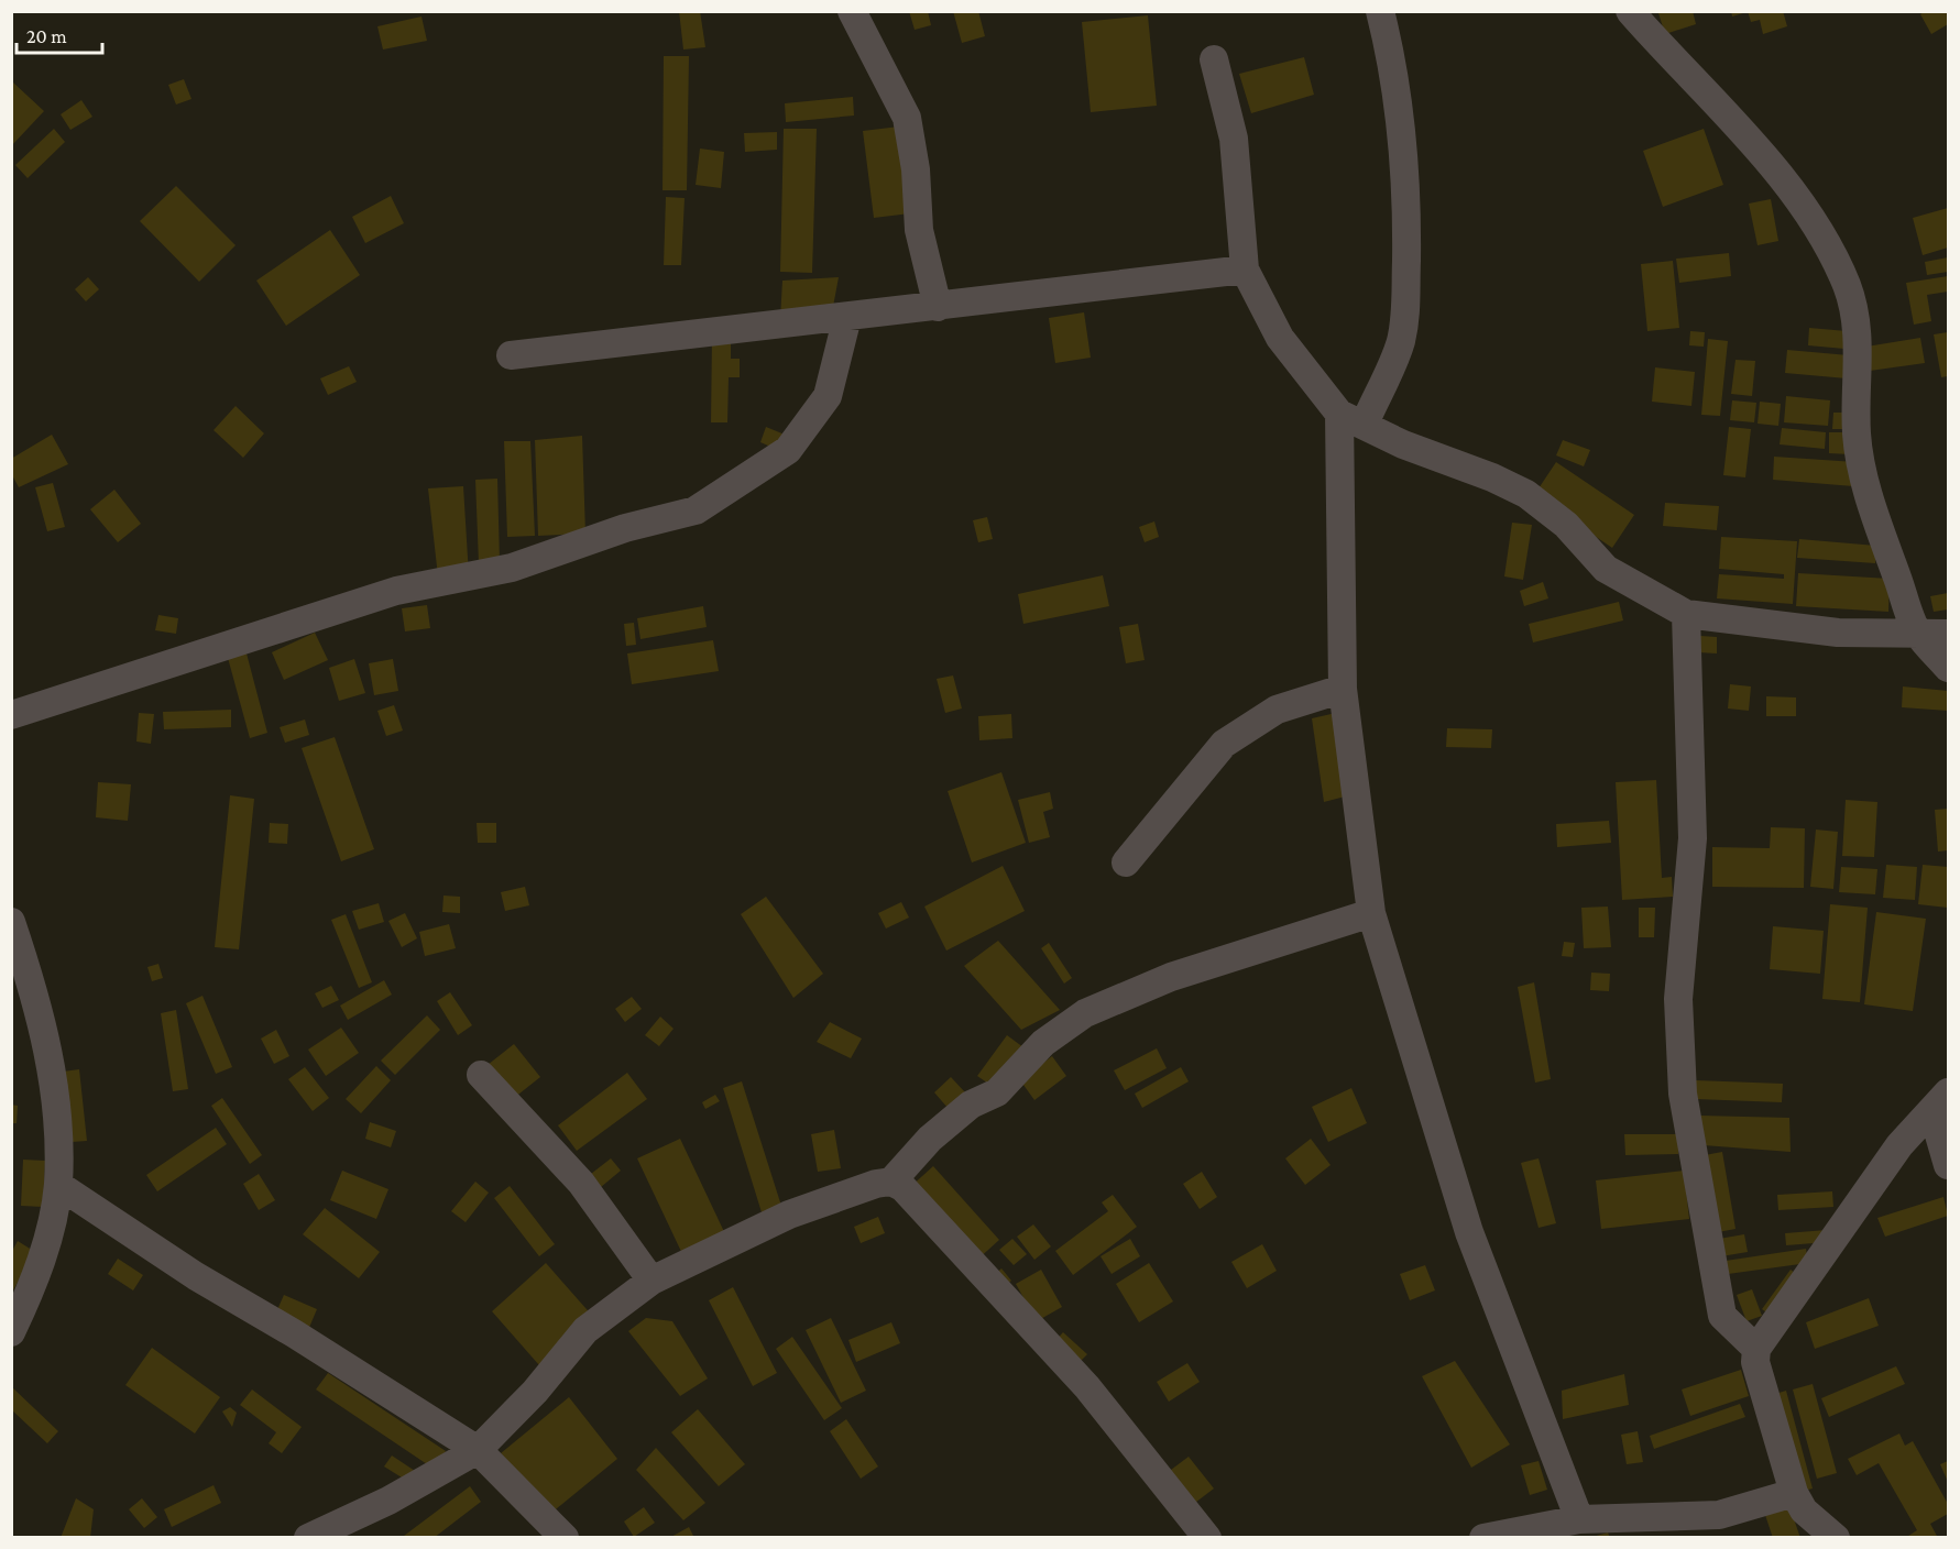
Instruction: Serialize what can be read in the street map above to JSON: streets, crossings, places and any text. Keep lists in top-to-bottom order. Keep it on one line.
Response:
{"scale_bar":"20 m"}
